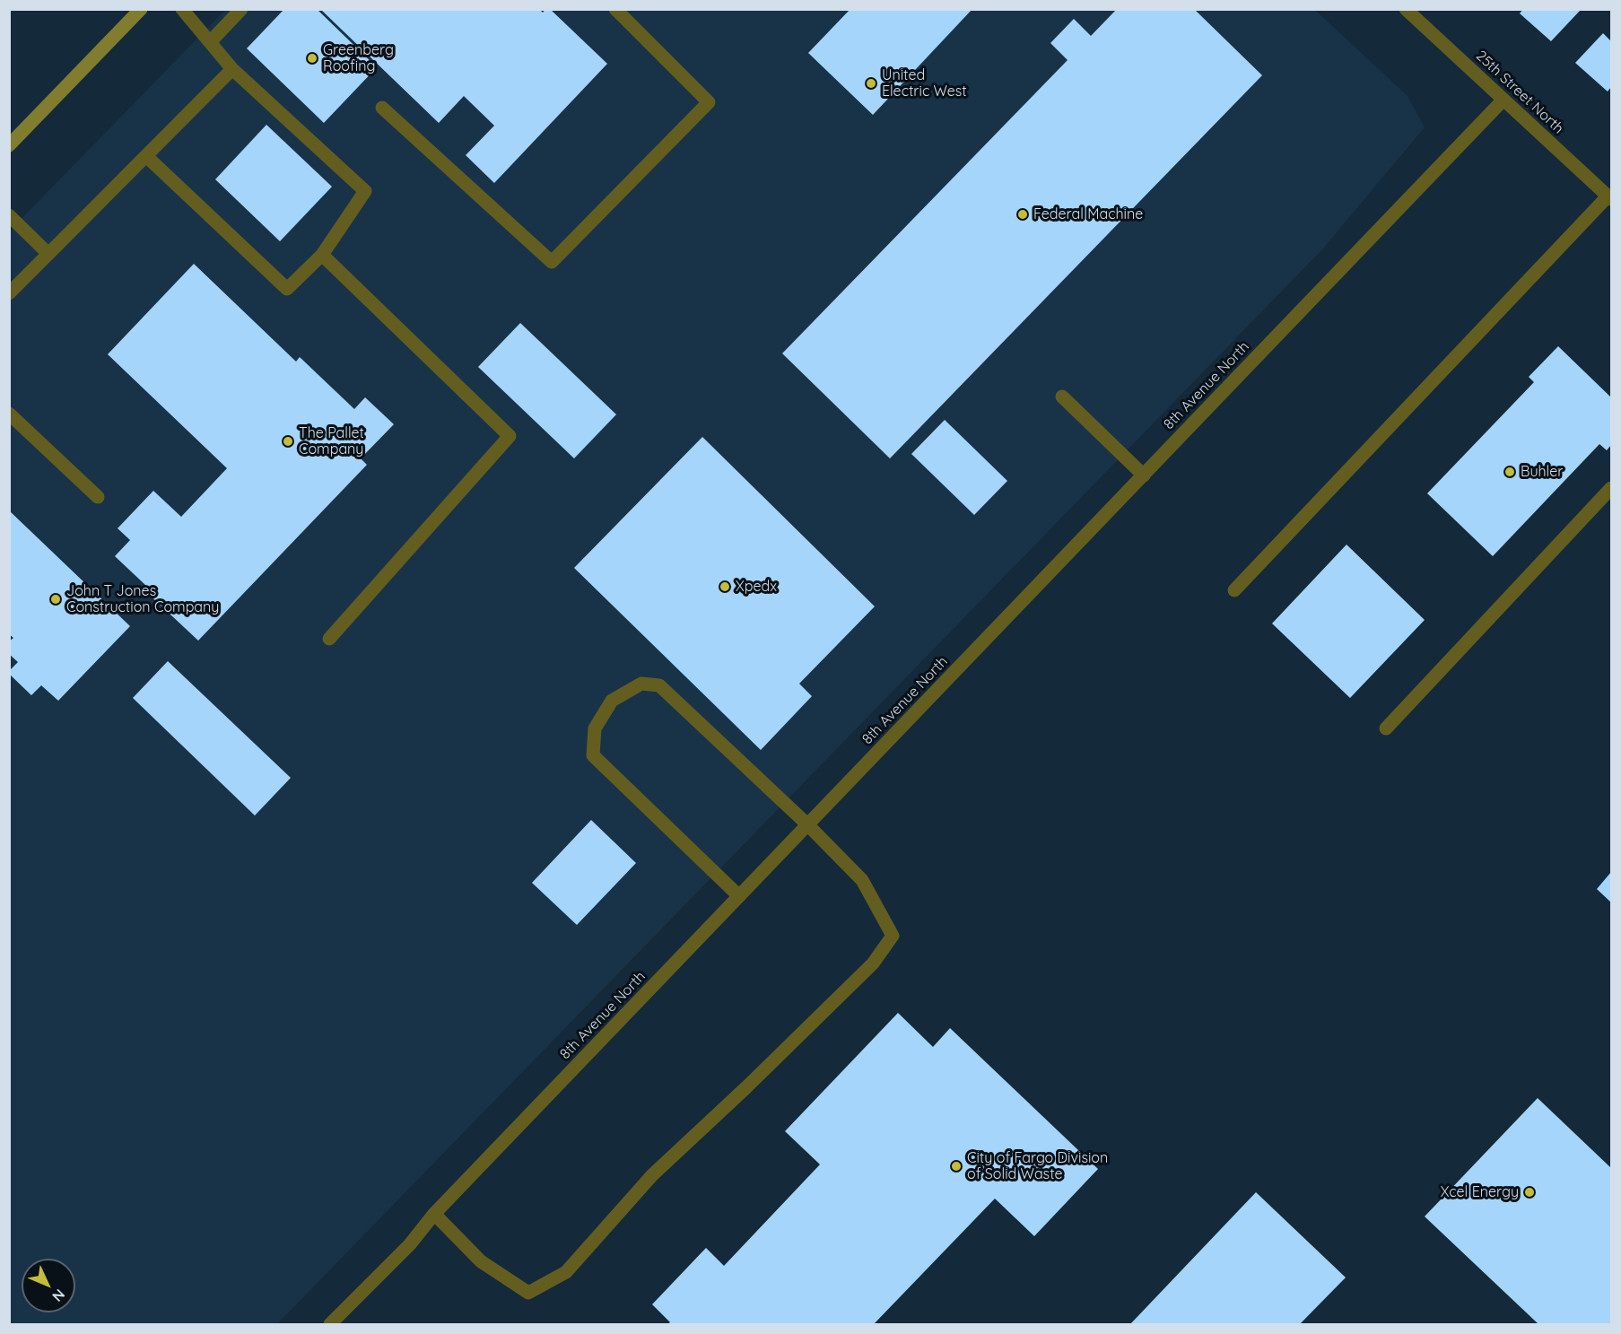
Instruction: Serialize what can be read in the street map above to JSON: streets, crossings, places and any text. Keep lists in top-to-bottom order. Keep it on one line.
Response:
{"streets":{"street":["25th Street North","8th Avenue North"]},"crossings":[["25th Street North","8th Avenue North"]],"places":["Greenberg Roofing","United Electric West","Federal Machine","The Pallet Company","Buhler","Xpedx","John T Jones Construction Company","City of Fargo Division of Solid Waste","Xcel Energy"],"north":"bottom right"}
